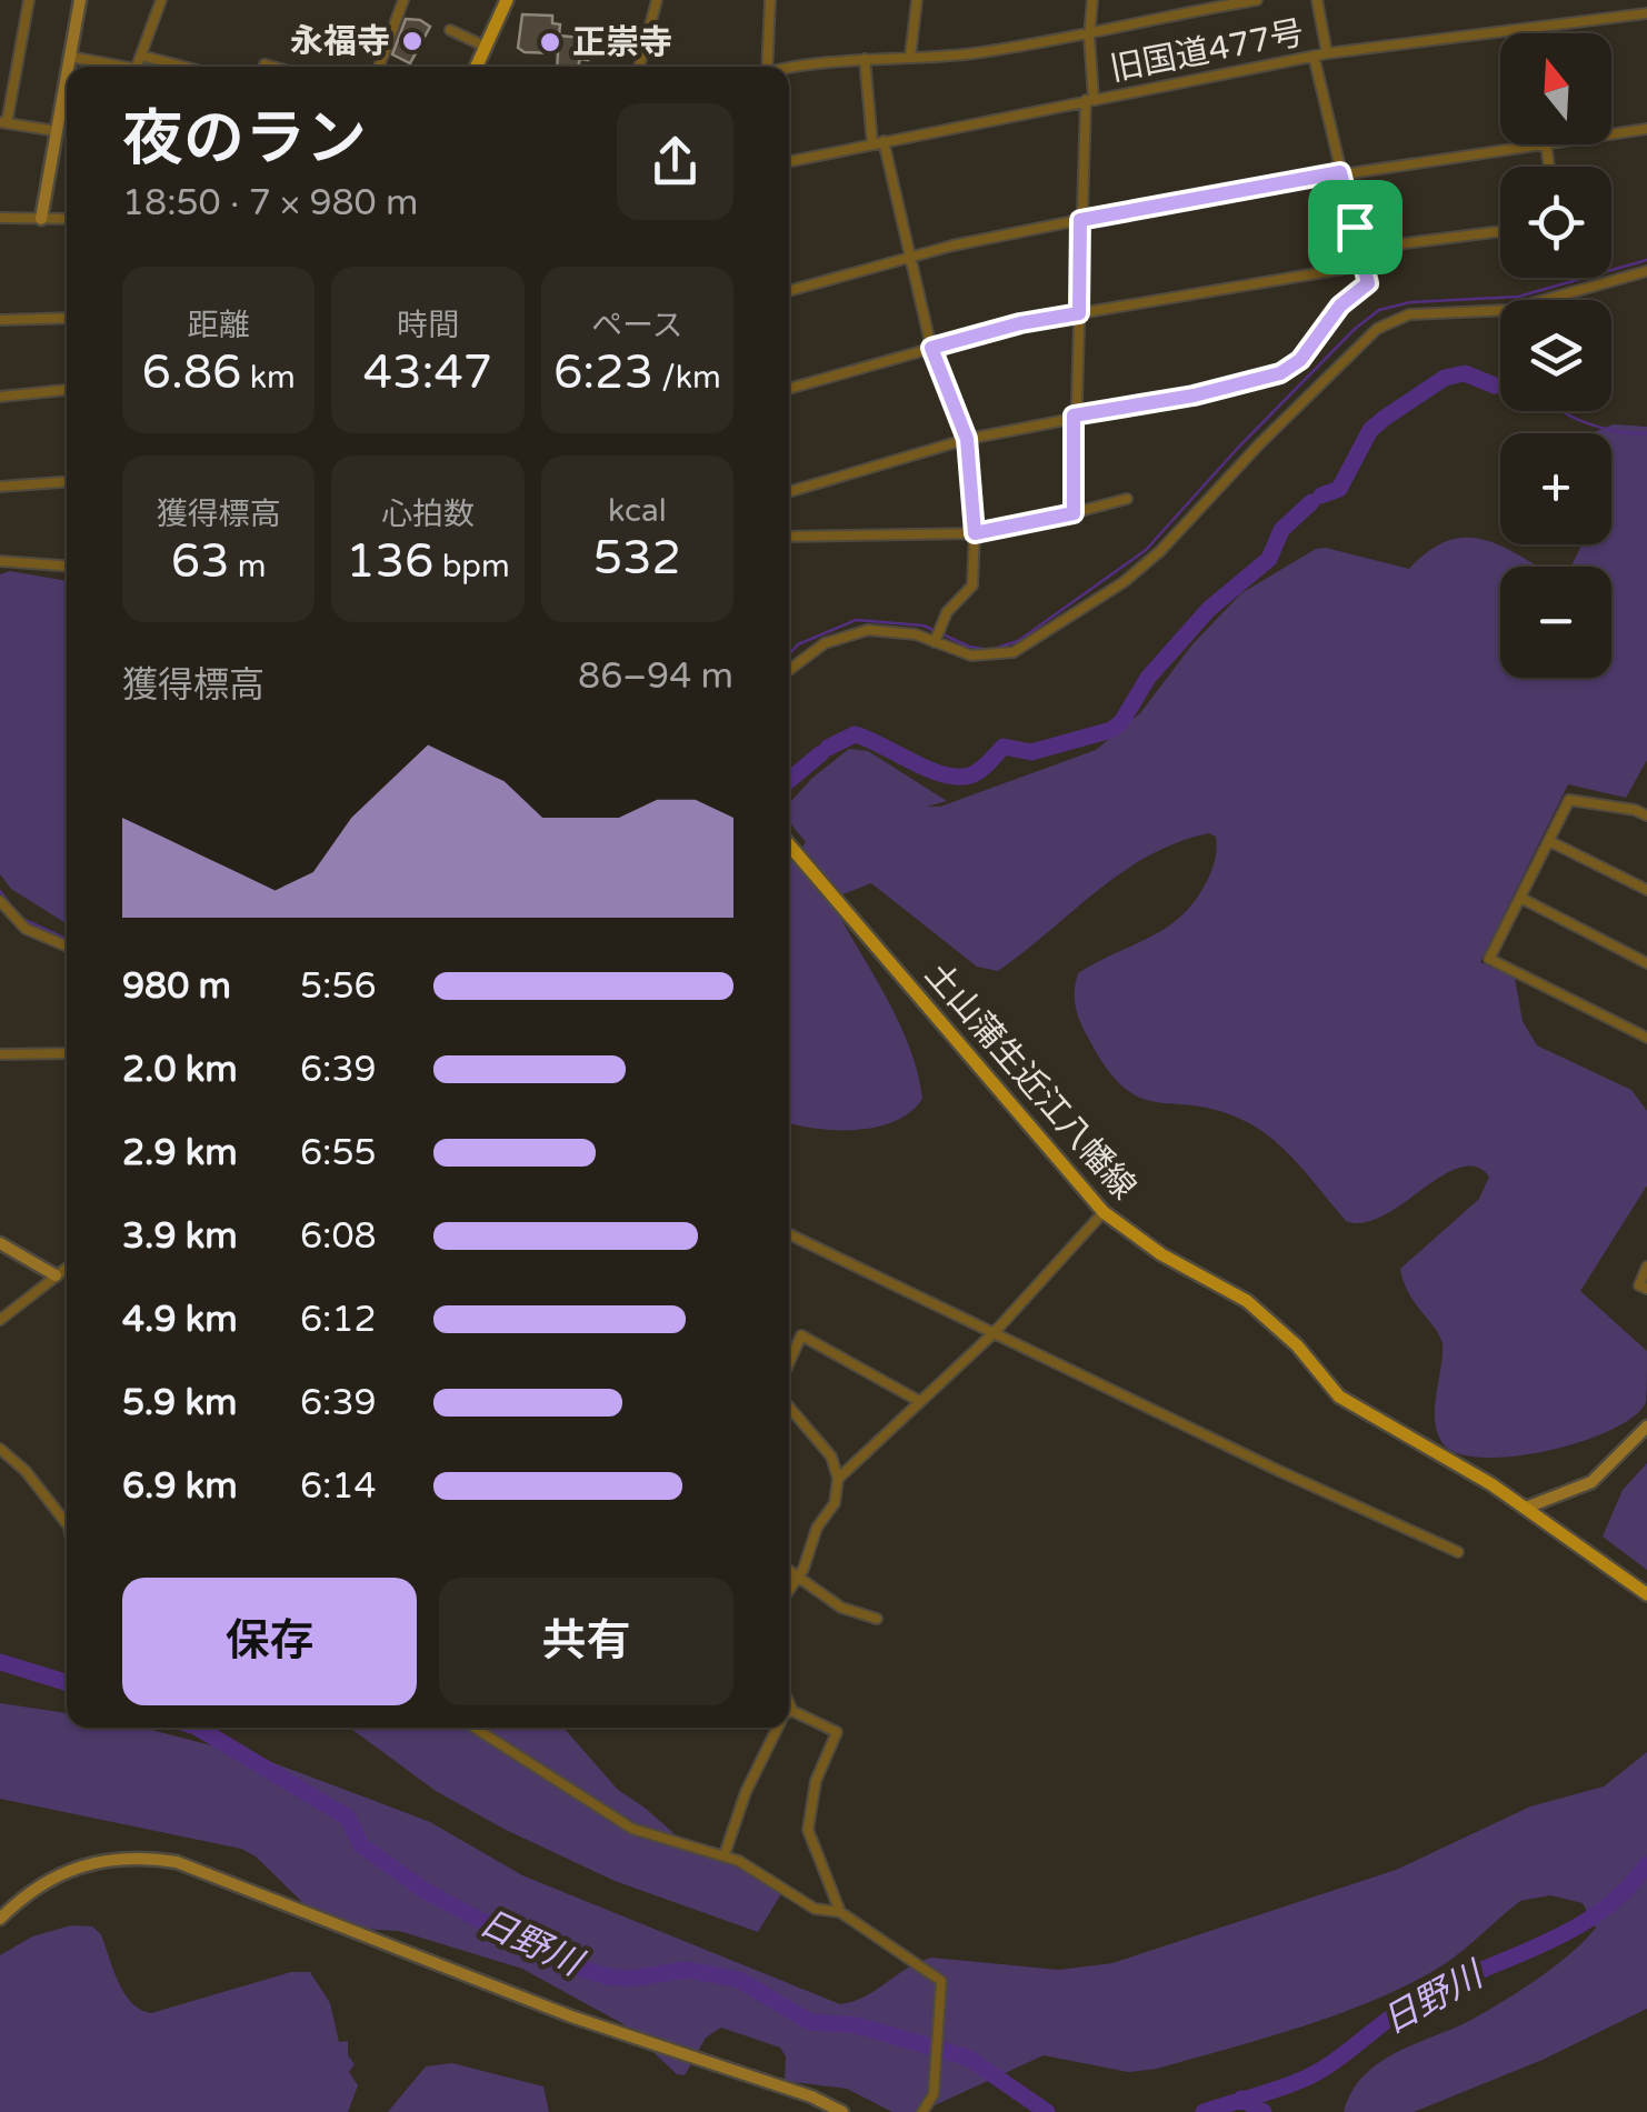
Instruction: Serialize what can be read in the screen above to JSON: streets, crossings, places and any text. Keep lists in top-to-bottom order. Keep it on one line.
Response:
{"streets":{"main road":["土山蒲生近江八幡線"],"street":["旧国道477号"]},"water":["日野川"],"places":["永福寺","正崇寺"],"north":"top","page":{"map_buttons":["+","−"],"heading":["夜のラン","18:50 · 7 × 980 m"],"stats":[["距離","6.86 km"],["時間","43:47"],["ペース","6:23 /km"],["獲得標高","63 m"],["心拍数","136 bpm"],["kcal","532"]],"chart":["獲得標高","86–94 m"],"list":[{"name":"980 m","note":"5:56"},{"name":"2.0 km","note":"6:39"},{"name":"2.9 km","note":"6:55"},{"name":"3.9 km","note":"6:08"},{"name":"4.9 km","note":"6:12"},{"name":"5.9 km","note":"6:39"},{"name":"6.9 km","note":"6:14"}],"buttons":["保存","共有"]}}
